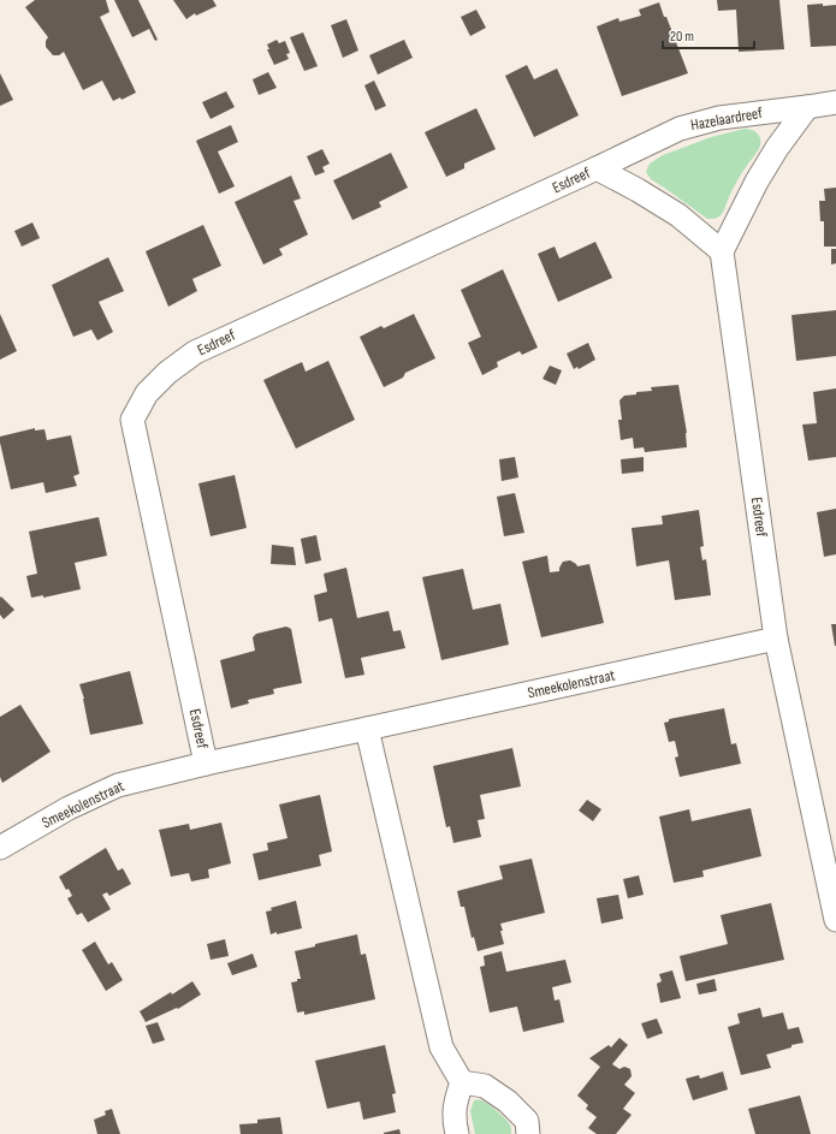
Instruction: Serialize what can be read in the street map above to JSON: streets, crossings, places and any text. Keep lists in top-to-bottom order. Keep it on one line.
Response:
{"streets":{"street":["Hazelaardreef","Esdreef","Smeekolenstraat"]},"crossings":[["Hazelaardreef","Esdreef"],["Esdreef","Smeekolenstraat"]],"scale_bar":"20 m"}
